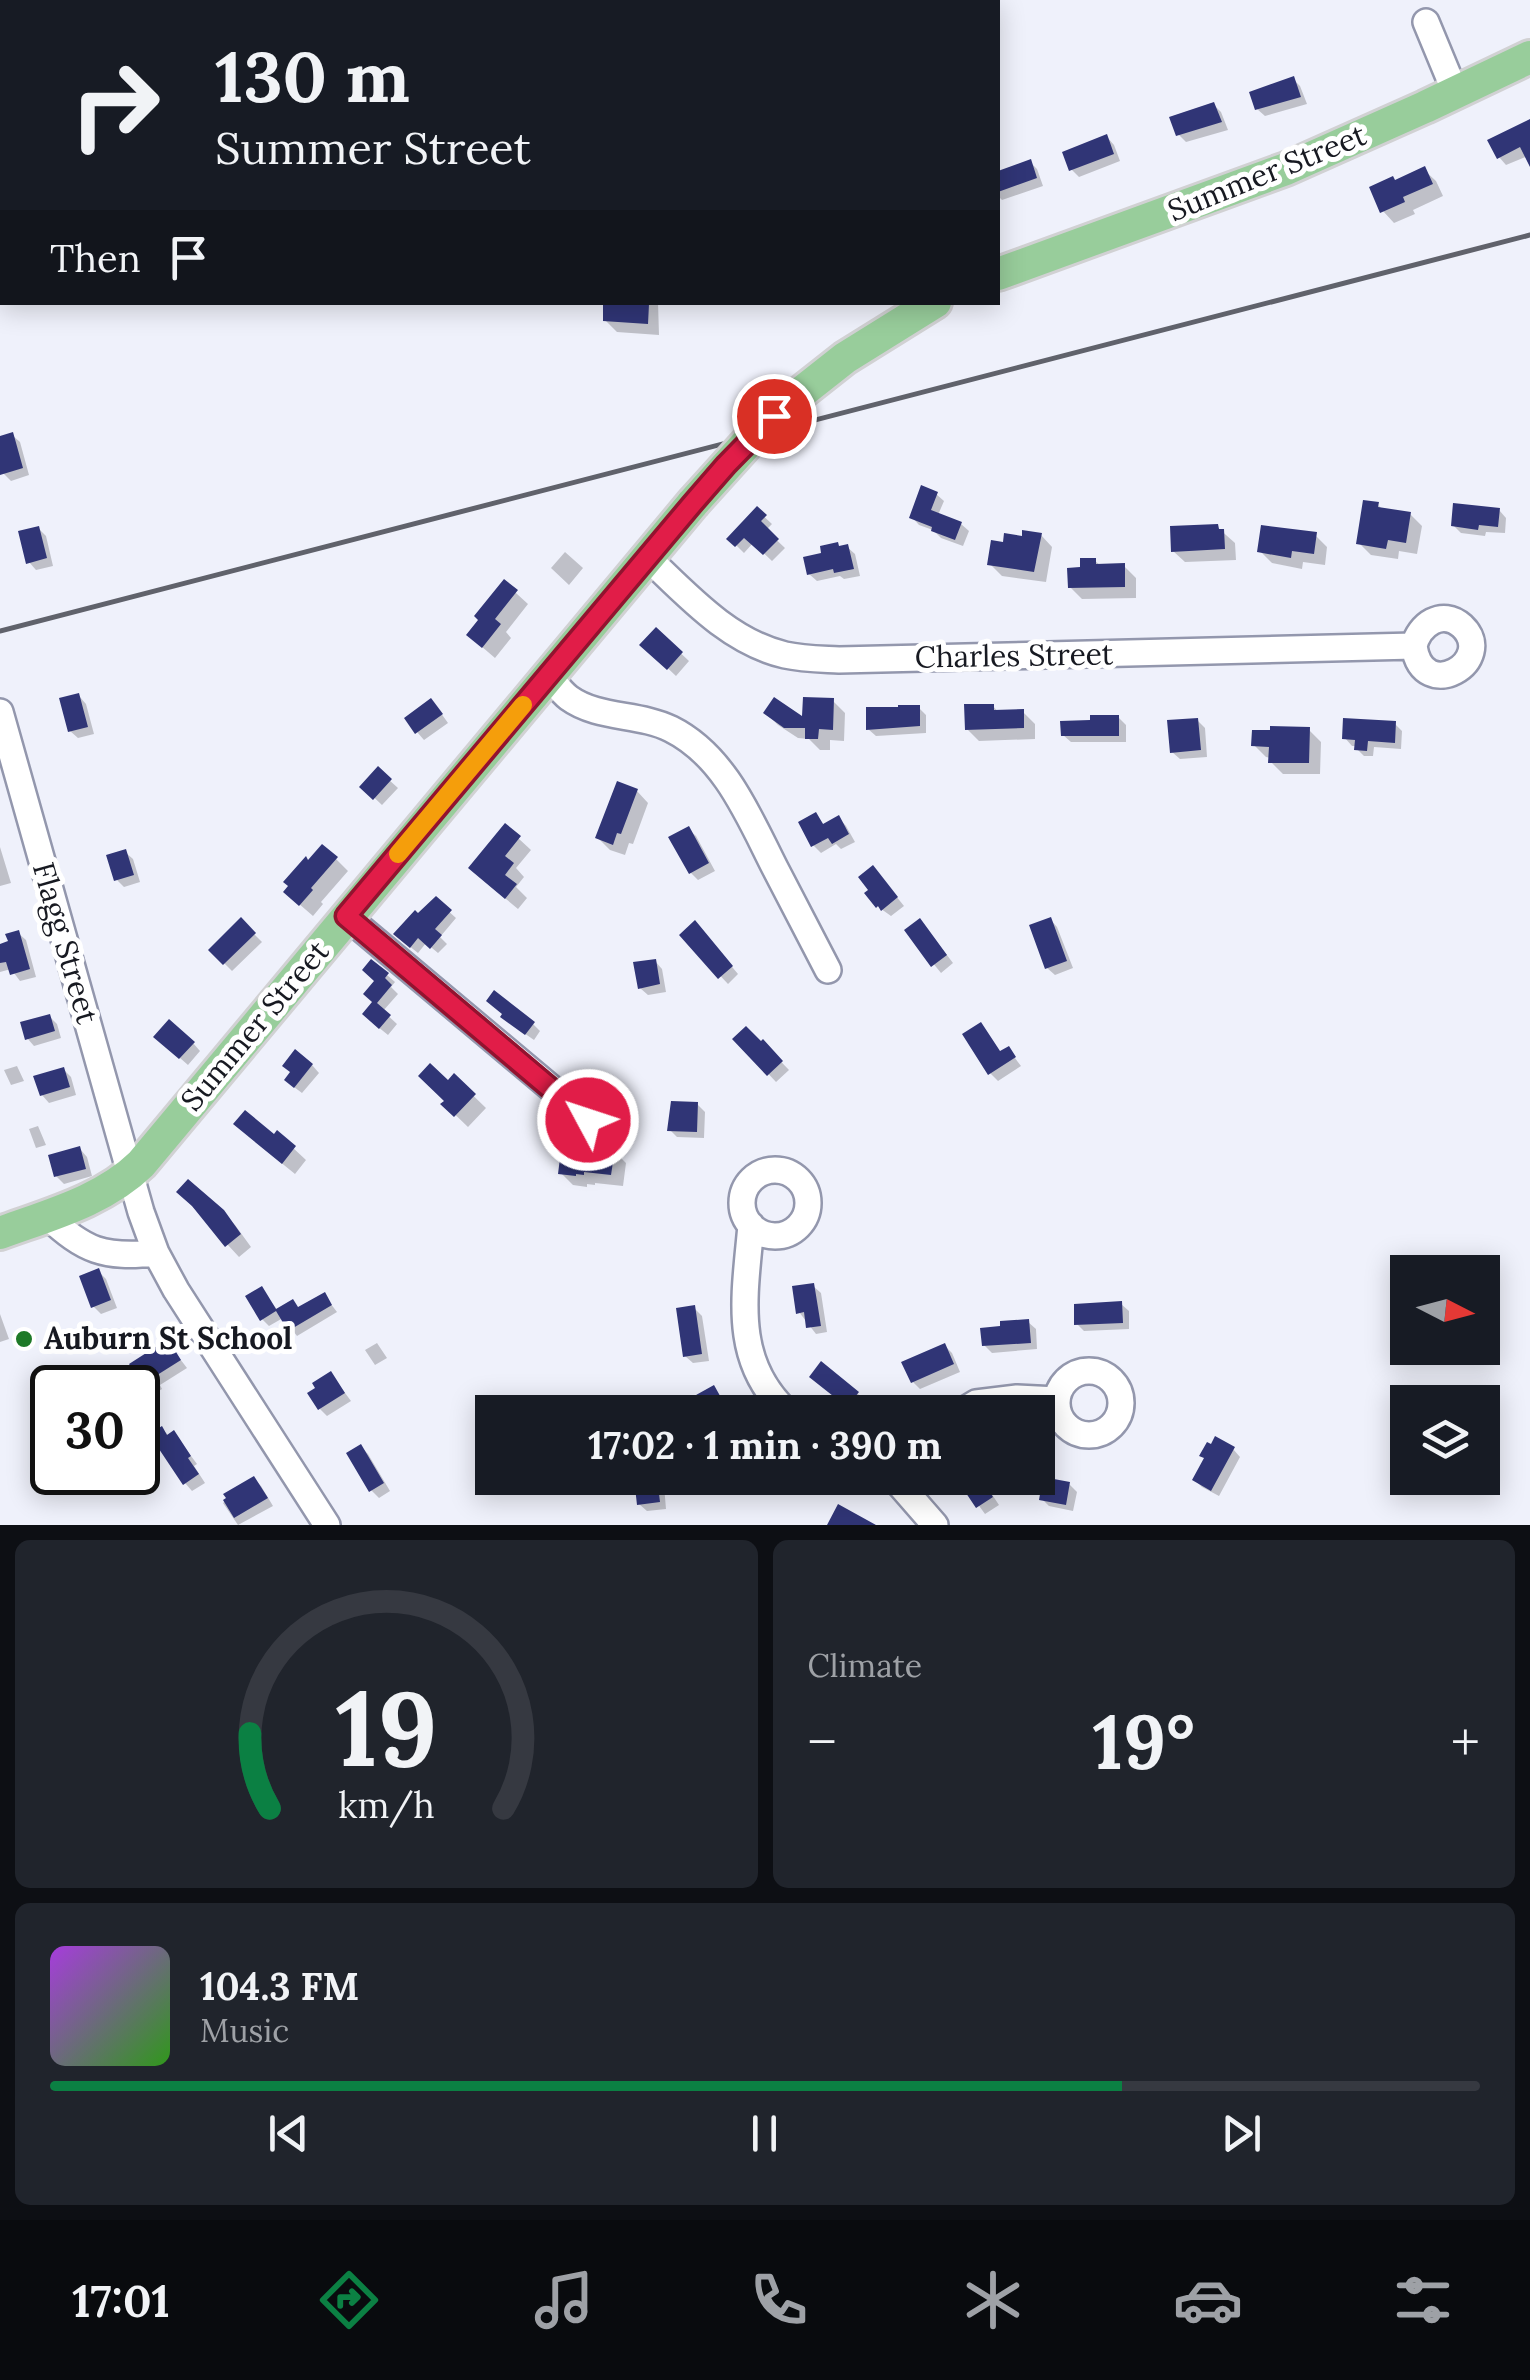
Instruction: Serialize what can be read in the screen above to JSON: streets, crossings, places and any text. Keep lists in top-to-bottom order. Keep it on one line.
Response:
{"streets":{"main road":["Summer Street"],"street":["Charles Street","Flagg Street"]},"crossings":[["Summer Street","Charles Street"],["Summer Street","Flagg Street"]],"places":["Auburn St School"],"north":"right","page":{"turn":["130 m","Summer Street"],"then":"Then","limit":"30","trip":"17:02 · 1 min · 390 m","tile":"Climate","heat":["−","19°","+"],"song":["104.3 FM","Music"],"tabs":"17:01","gauge":["19","km/h"]}}
